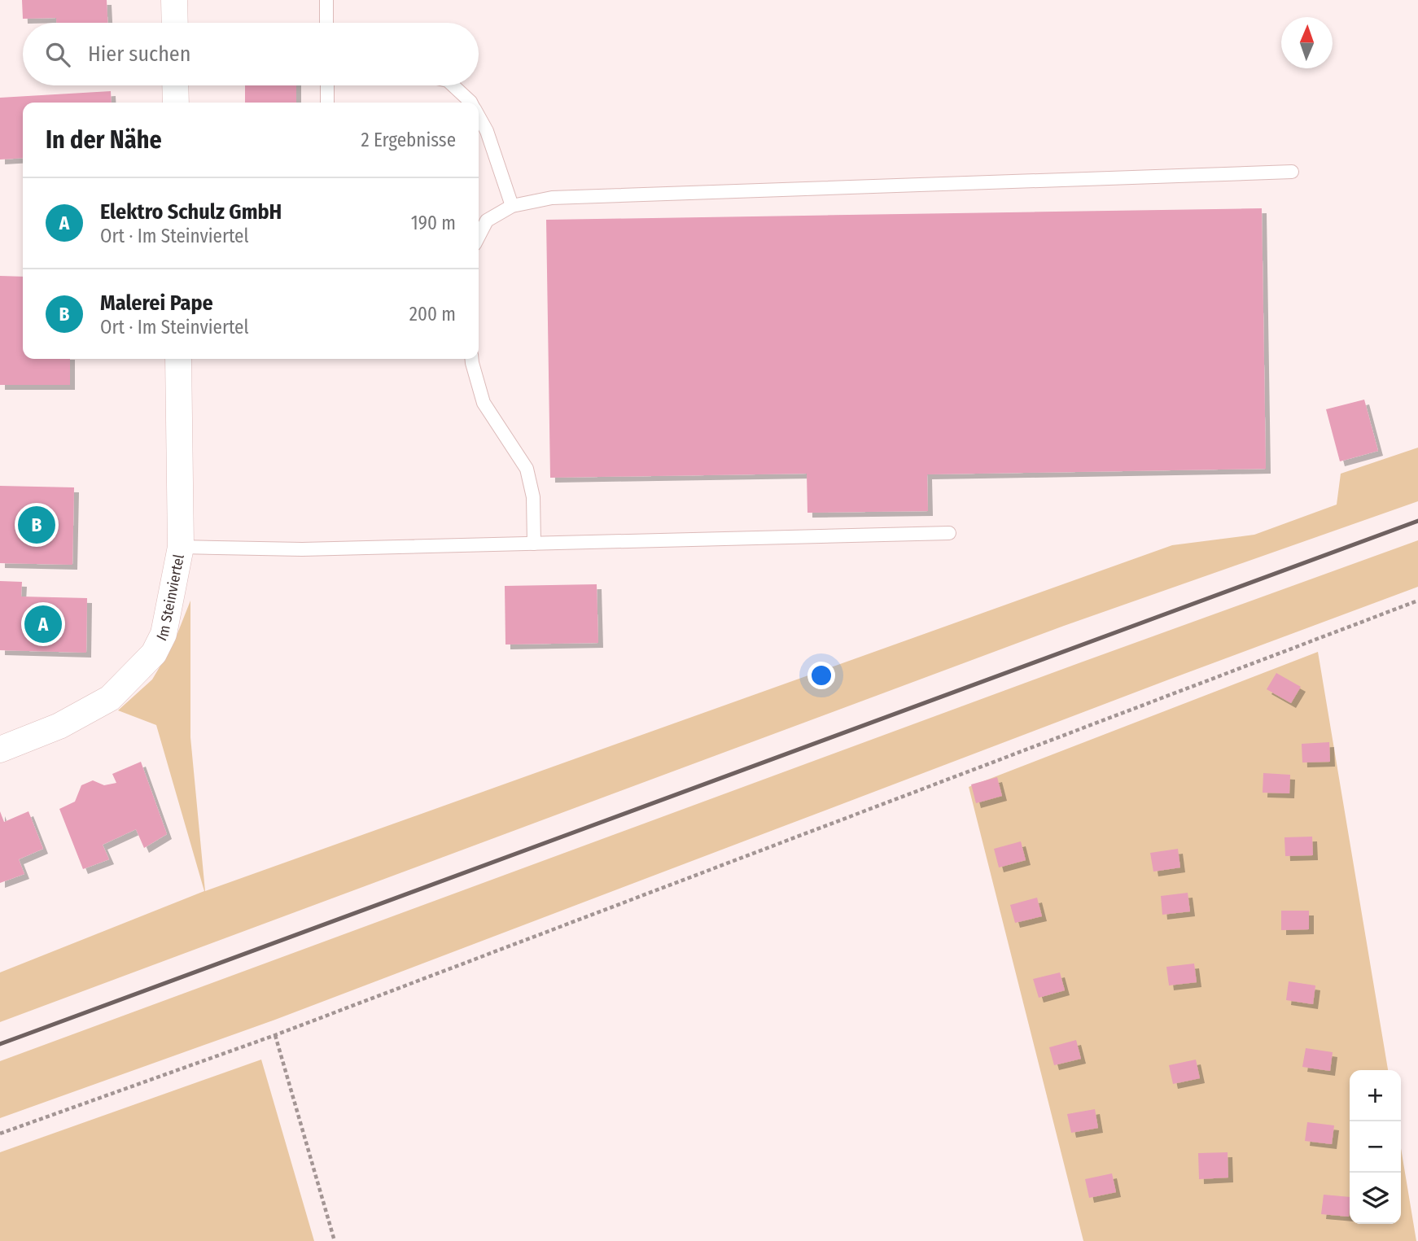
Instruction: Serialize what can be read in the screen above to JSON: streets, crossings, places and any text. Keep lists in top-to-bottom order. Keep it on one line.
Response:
{"streets":{"street":["Im Steinviertel"]},"north":"top","page":{"search":"Hier suchen","heading":["In der Nähe","2 Ergebnisse"],"list":[{"mark":"A","name":"Elektro Schulz GmbH","note":"Ort · Im Steinviertel","value":"190 m"},{"mark":"B","name":"Malerei Pape","note":"Ort · Im Steinviertel","value":"200 m"}],"pins":["B","A"],"map_buttons":["+","−"]}}
